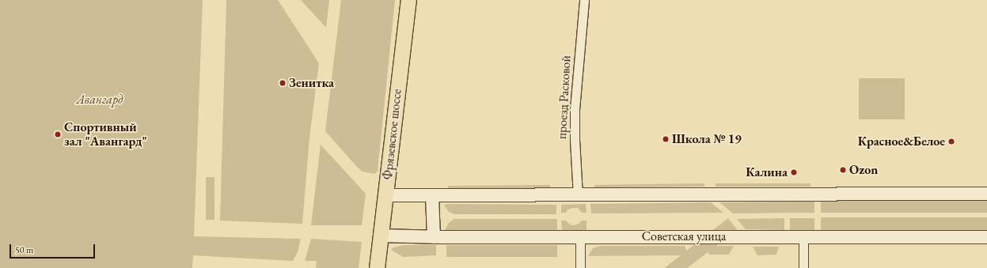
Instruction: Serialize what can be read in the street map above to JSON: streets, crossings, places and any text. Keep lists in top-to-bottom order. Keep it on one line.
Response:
{"streets":{"highway":["Фрязевское шоссе"],"main road":["Советская улица"],"street":["проезд Расковой"]},"crossings":[["Фрязевское шоссе","Советская улица"]],"parks":["Авангард"],"places":["Зенитка","Спортивный зал \"Авангард\"","Школа № 19","Красное&Белое","Ozon","Калина"],"scale_bar":"50 m"}
